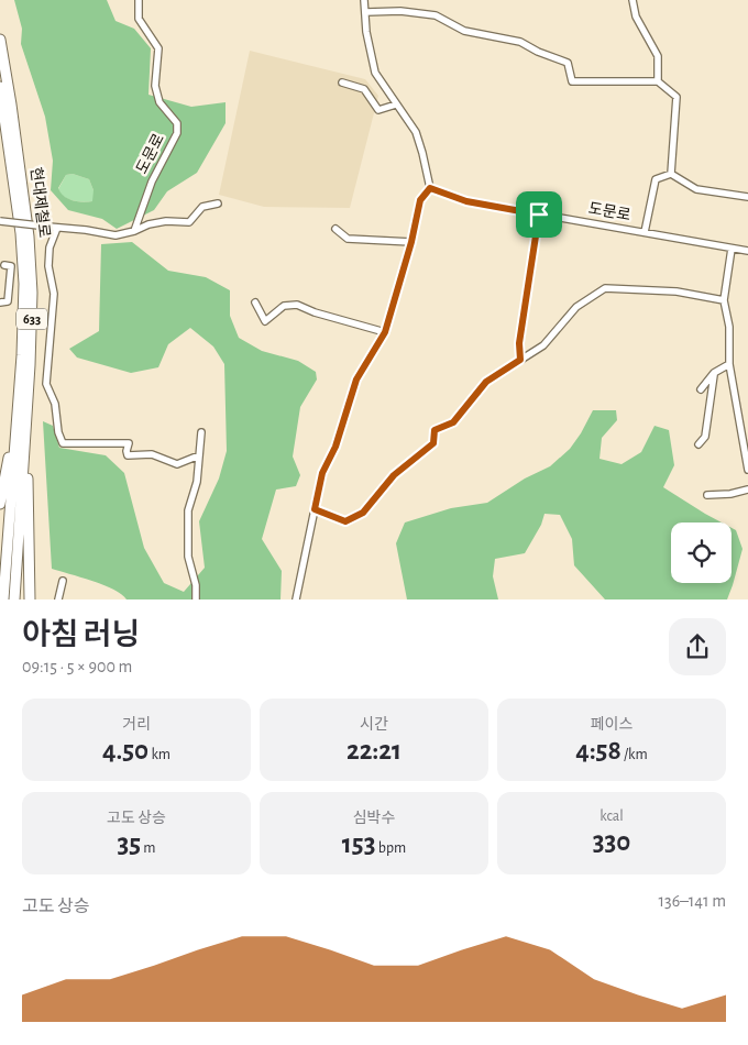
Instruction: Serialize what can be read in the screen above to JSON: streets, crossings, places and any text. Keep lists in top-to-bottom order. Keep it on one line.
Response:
{"streets":{"highway":["현대제철로","633"],"street":["도문로"]},"page":{"heading":["아침 러닝","09:15 · 5 × 900 m"],"stats":[["거리","4.50 km"],["시간","22:21"],["페이스","4:58 /km"],["고도 상승","35 m"],["심박수","153 bpm"],["kcal","330"]],"chart":["고도 상승","136–141 m"]}}
